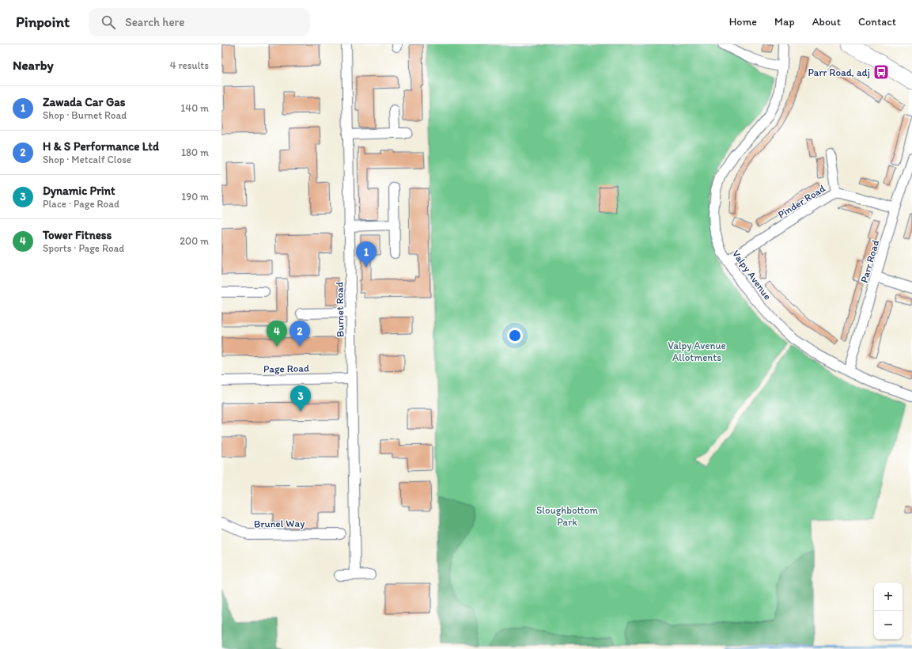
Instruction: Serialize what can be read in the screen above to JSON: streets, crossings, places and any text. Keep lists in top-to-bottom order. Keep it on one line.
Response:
{"streets":{"street":["Pinder Road","Parr Road","Valpy Avenue","Burnet Road","Page Road","Brunel Way"]},"crossings":[["Pinder Road","Parr Road"],["Pinder Road","Valpy Avenue"],["Parr Road","Valpy Avenue"],["Burnet Road","Page Road"]],"parks":["Valpy Avenue Allotments","Sloughbottom Park"],"places":{"bus stop":["Parr Road, adj"]},"page":{"header":"Pinpoint","search":"Search here","nav":["Home","Map","About","Contact"],"heading":["Nearby","4 results"],"list":[{"mark":"1","name":"Zawada Car Gas","note":"Shop · Burnet Road","value":"140 m"},{"mark":"2","name":"H & S Performance Ltd","note":"Shop · Metcalf Close","value":"180 m"},{"mark":"3","name":"Dynamic Print","note":"Place · Page Road","value":"190 m"},{"mark":"4","name":"Tower Fitness","note":"Sports · Page Road","value":"200 m"}],"pins":["1","2","4","3"],"map_buttons":["+","−"]}}
